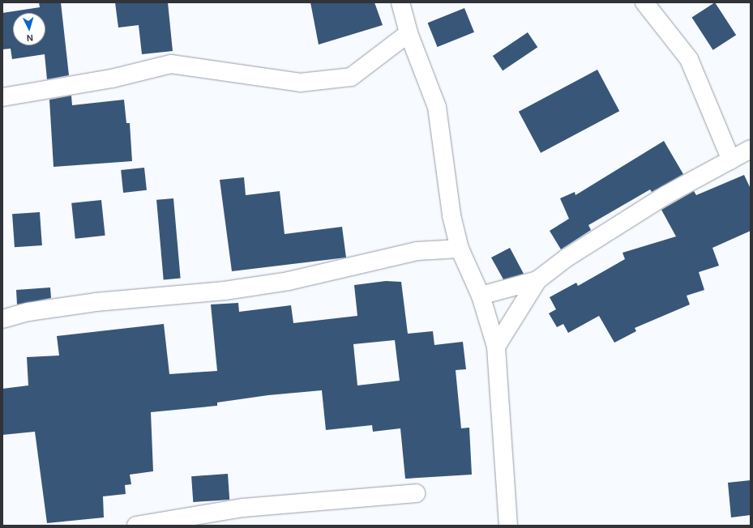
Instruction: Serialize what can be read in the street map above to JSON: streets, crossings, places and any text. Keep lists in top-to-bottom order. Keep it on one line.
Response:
{"north":"bottom"}
